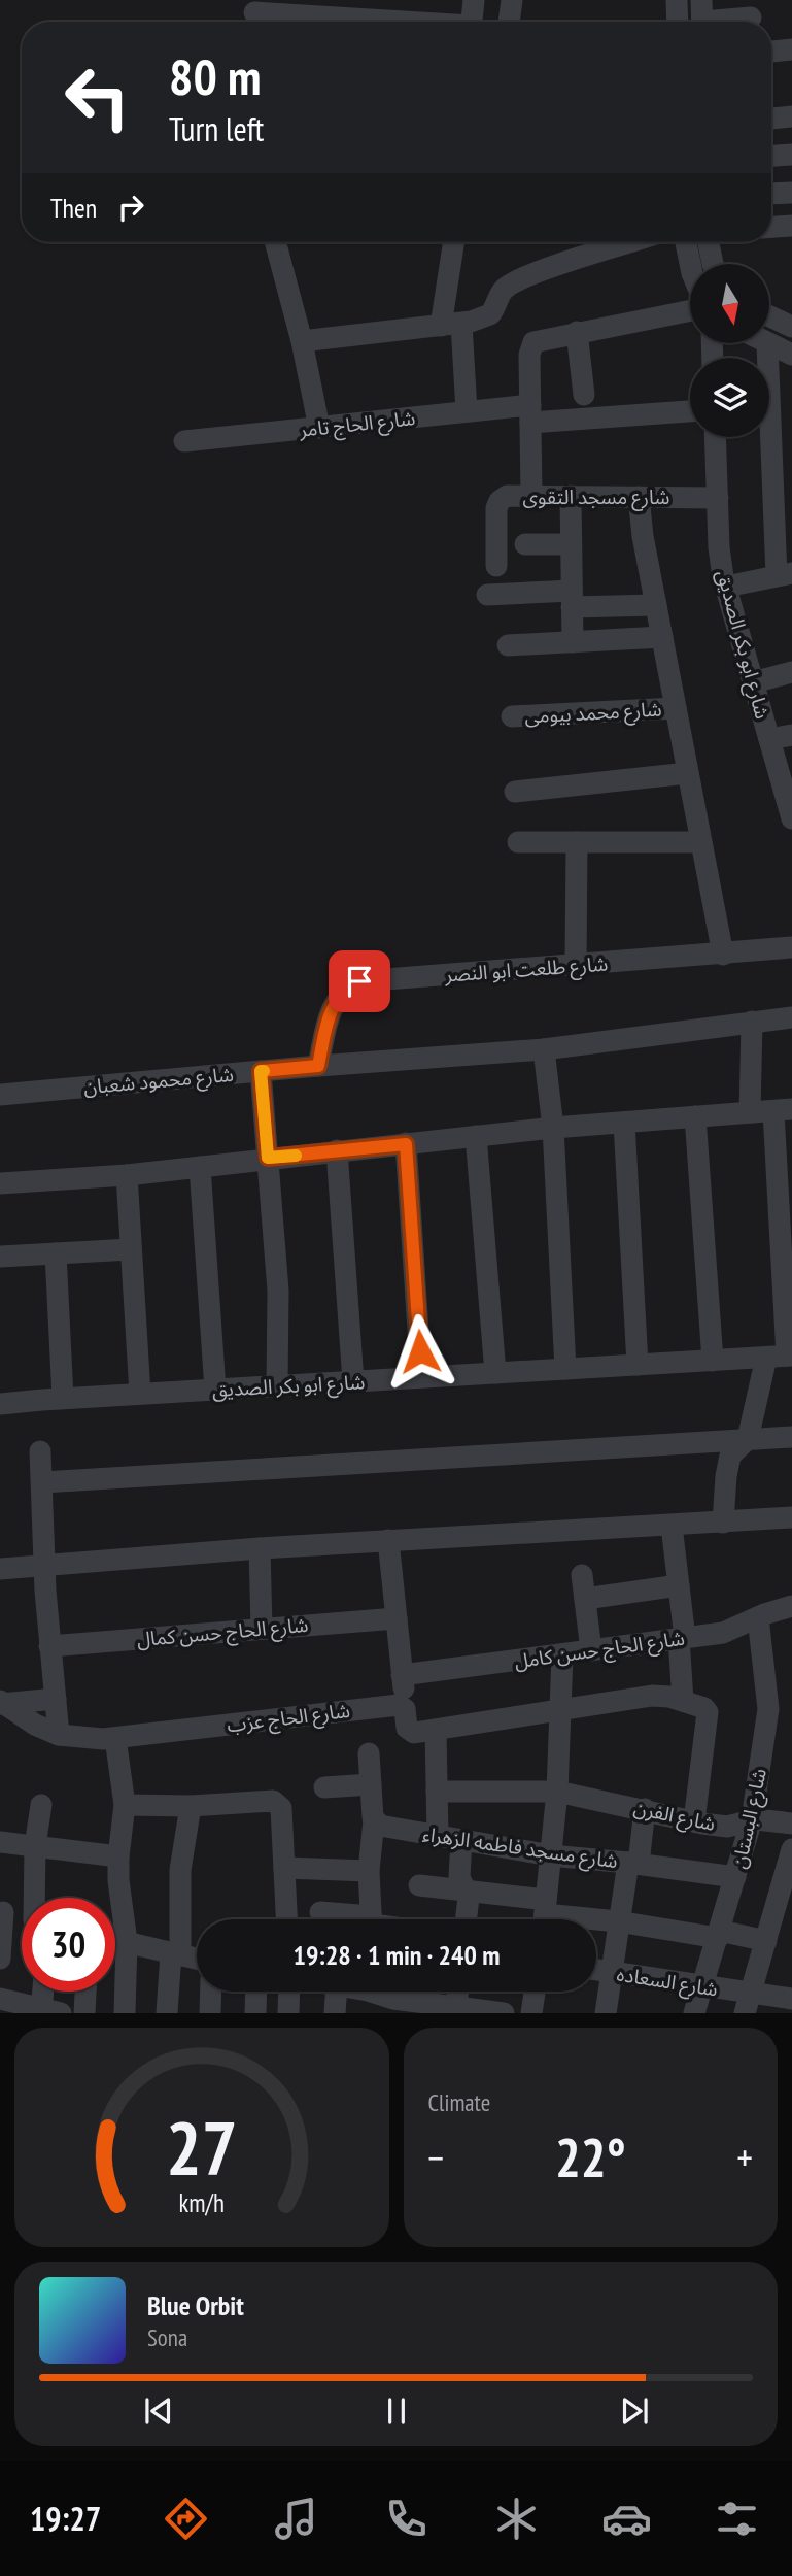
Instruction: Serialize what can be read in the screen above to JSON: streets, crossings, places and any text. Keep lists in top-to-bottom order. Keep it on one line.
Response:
{"streets":{"street":["شارع الحاج تامر","شارع مسجد التقوى","شارع ابو بكر الصديق","شارع محمد بيومى","شارع طلعت ابو النصر","شارع محمود شعبان","شارع الحاج حسن كمال","شارع الحاج حسن كامل","شارع الحاج عزب","شارع الفرن","شارع البستان","شارع مسجد فاطمه الزهراء","شارع السعاده"]},"crossings":[["شارع مسجد التقوى","شارع ابو بكر الصديق"],["شارع طلعت ابو النصر","شارع محمود شعبان"],["شارع الحاج حسن كامل","شارع البستان"],["شارع الفرن","شارع البستان"],["شارع البستان","شارع مسجد فاطمه الزهراء"],["شارع البستان","شارع السعاده"]],"north":"bottom","page":{"turn":["80 m","Turn left"],"then":"Then","limit":"30","trip":"19:28 · 1 min · 240 m","tile":"Climate","heat":["−","22°","+"],"song":["Blue Orbit","Sona"],"tabs":"19:27","gauge":["27","km/h"]}}
